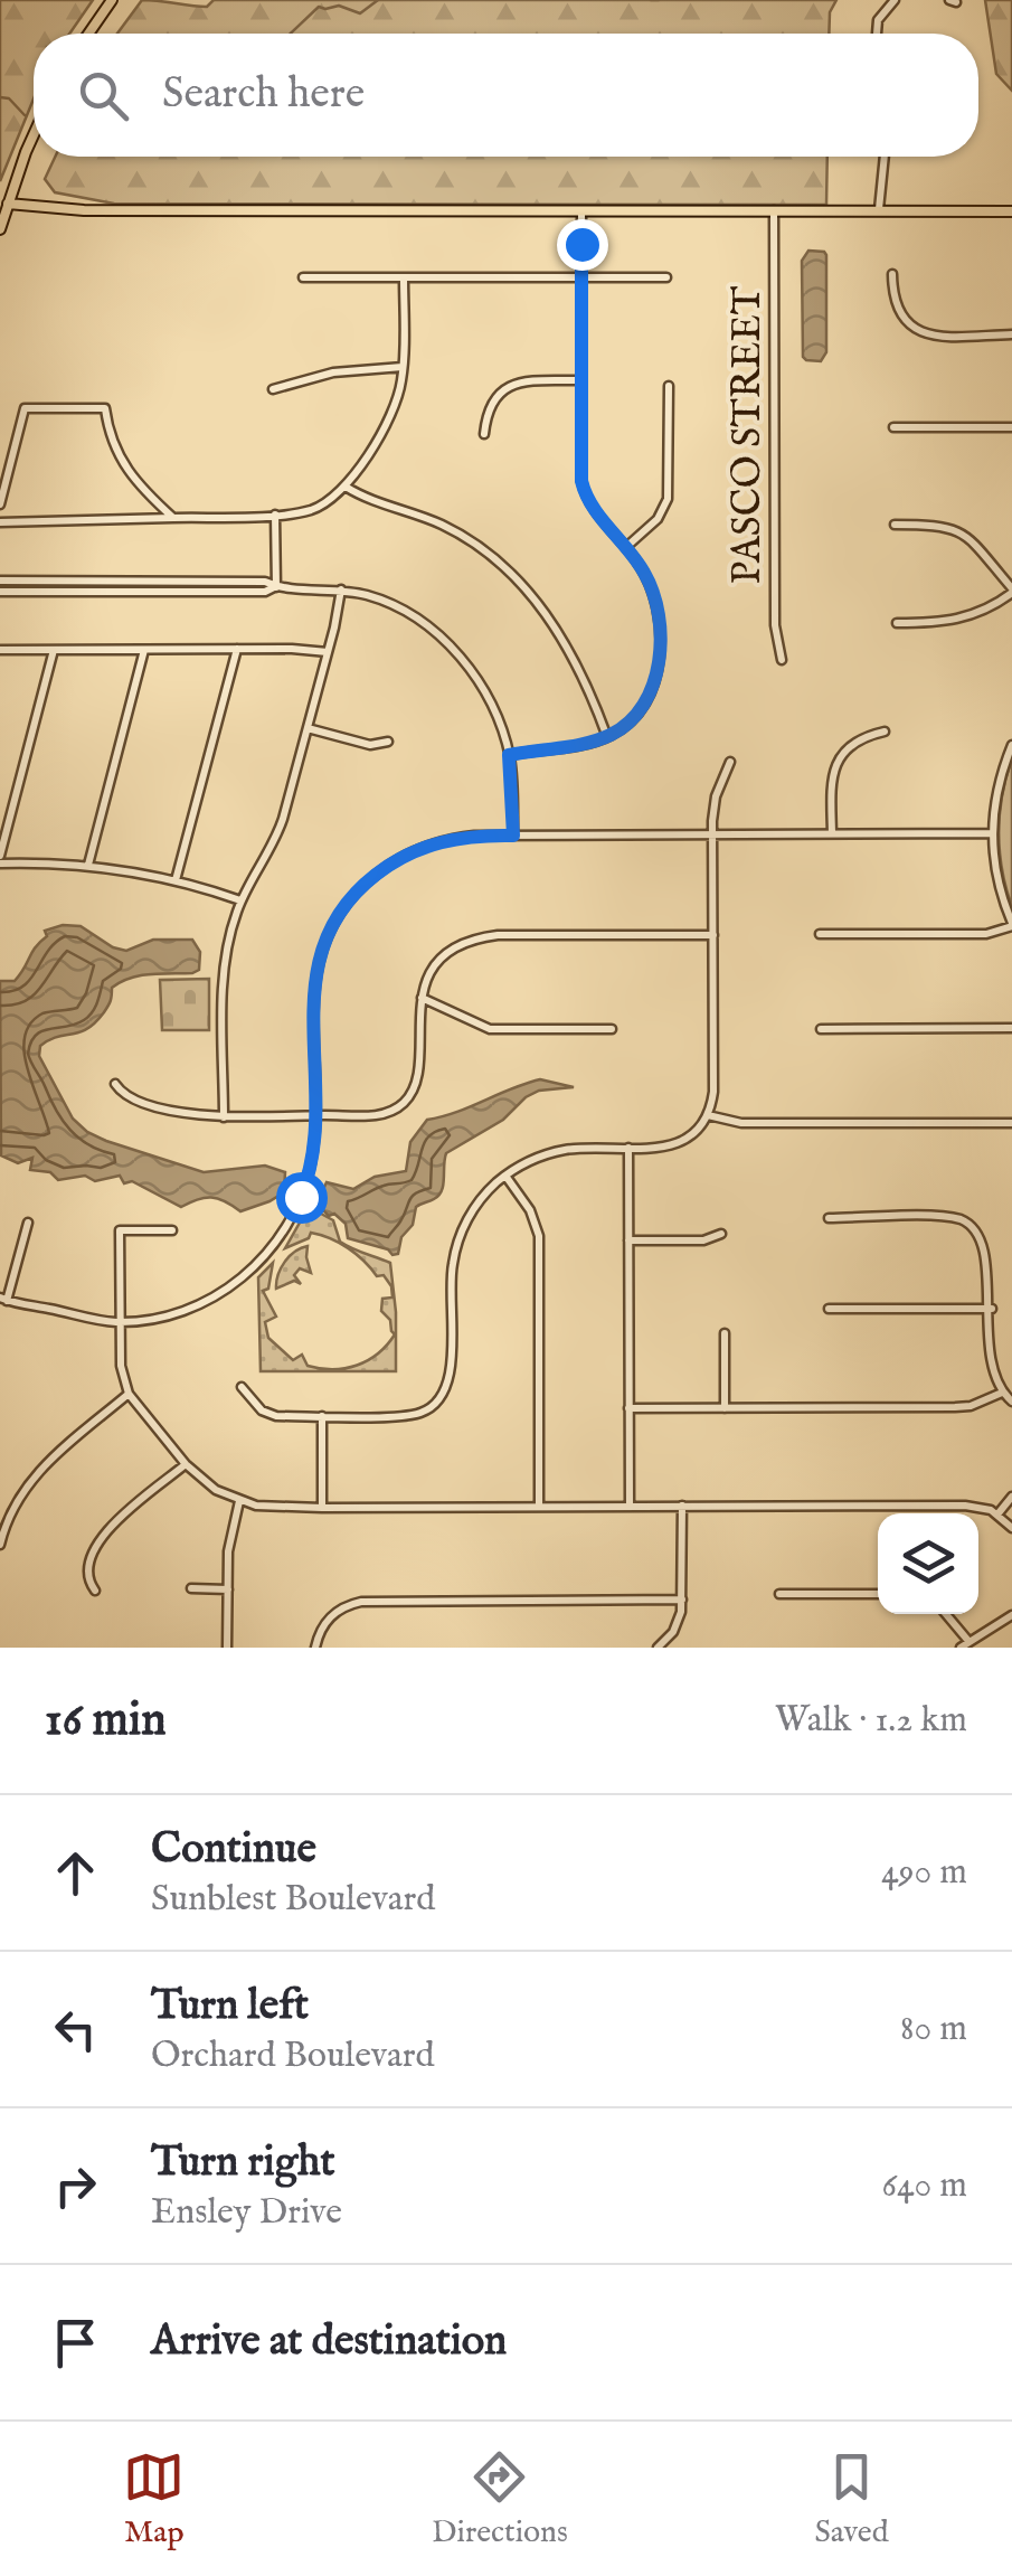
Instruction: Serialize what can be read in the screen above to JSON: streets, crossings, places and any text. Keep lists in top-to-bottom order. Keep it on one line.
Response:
{"streets":{"street":["PASCO STREET"]},"page":{"search":"Search here","heading":["16 min","Walk · 1.2 km"],"list":[["Continue","Sunblest Boulevard","490 m"],["Turn left","Orchard Boulevard","80 m"],["Turn right","Ensley Drive","640 m"],"Arrive at destination"],"nav":["Map","Directions","Saved"]}}
